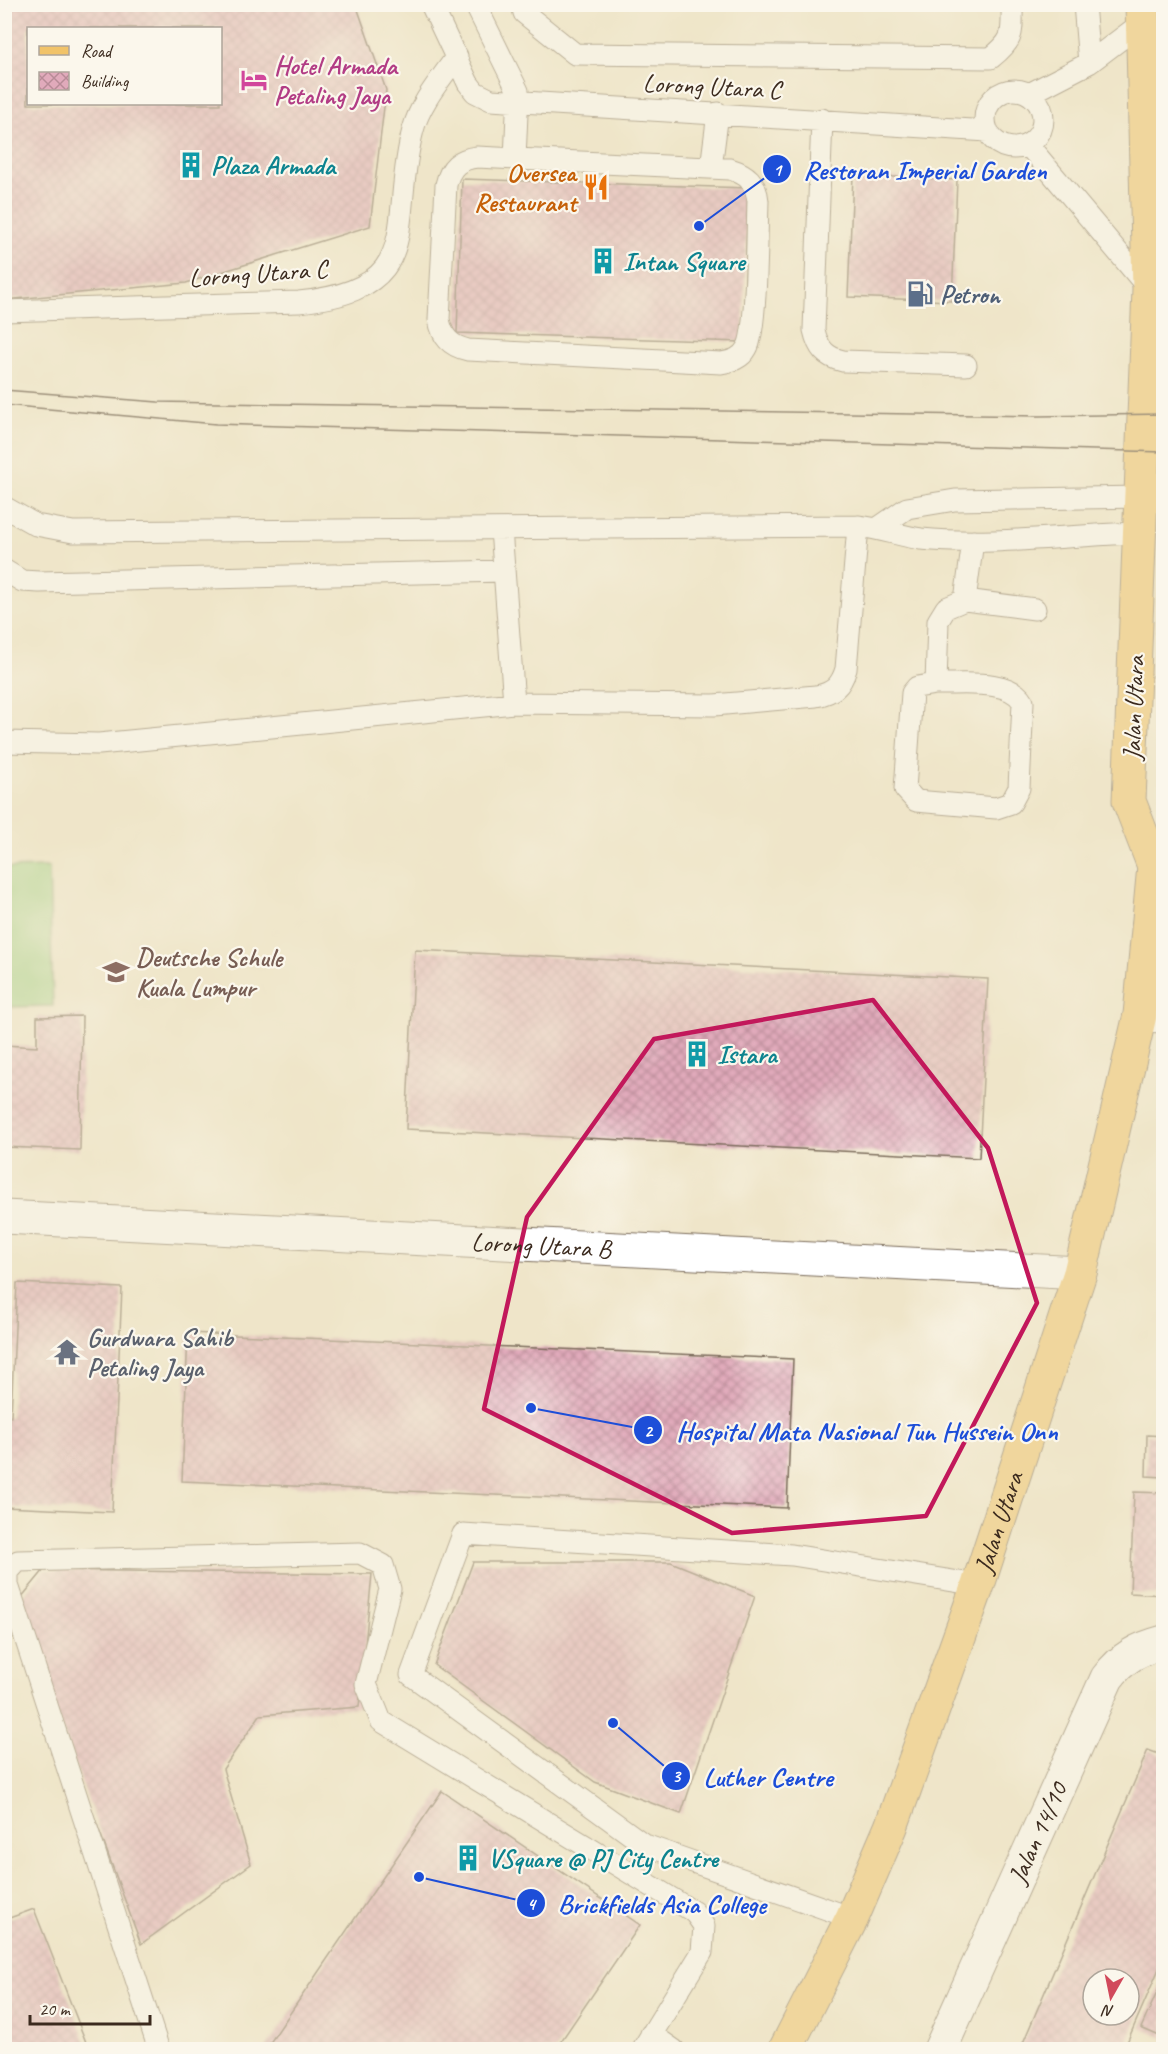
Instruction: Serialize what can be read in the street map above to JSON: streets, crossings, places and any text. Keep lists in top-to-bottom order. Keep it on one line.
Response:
{"streets":{"main road":["Jalan Utara"],"street":["Lorong Utara B","Jalan 14/10"],"lane":["Lorong Utara C"]},"crossings":[["Jalan Utara","Lorong Utara B"]],"places":{"hotel":["Hotel Armada Petaling Jaya"],"building":["Plaza Armada","Intan Square","Istara","VSquare @ PJ City Centre"],"restaurant":["Oversea Restaurant"],"other":["Restoran Imperial Garden","Hospital Mata Nasional Tun Hussein Onn","Luther Centre","Brickfields Asia College"],"fuel station":["Petron"],"school or university":["Deutsche Schule Kuala Lumpur"],"temple":["Gurdwara Sahib Petaling Jaya"]},"legend":["Road","Building"],"scale_bar":"20 m","north":"bottom"}
